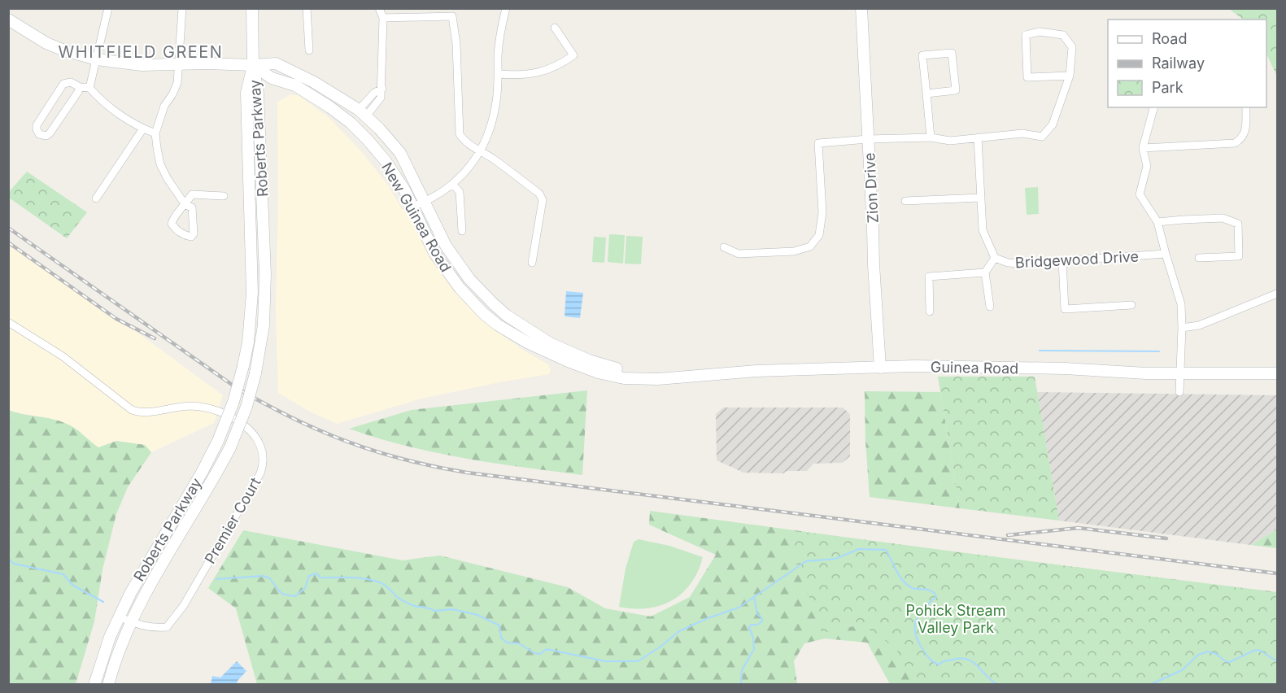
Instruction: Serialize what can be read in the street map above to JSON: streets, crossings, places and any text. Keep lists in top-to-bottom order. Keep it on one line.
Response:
{"streets":{"main road":["Roberts Parkway","Zion Drive","New Guinea Road","Guinea Road"],"street":["Bridgewood Drive","Premier Court"]},"crossings":[["Roberts Parkway","New Guinea Road"],["Roberts Parkway","Premier Court"],["Zion Drive","Guinea Road"],["New Guinea Road","Guinea Road"]],"districts":["WHITFIELD GREEN"],"parks":["Pohick Stream Valley Park"],"legend":["Road","Railway","Park"]}
